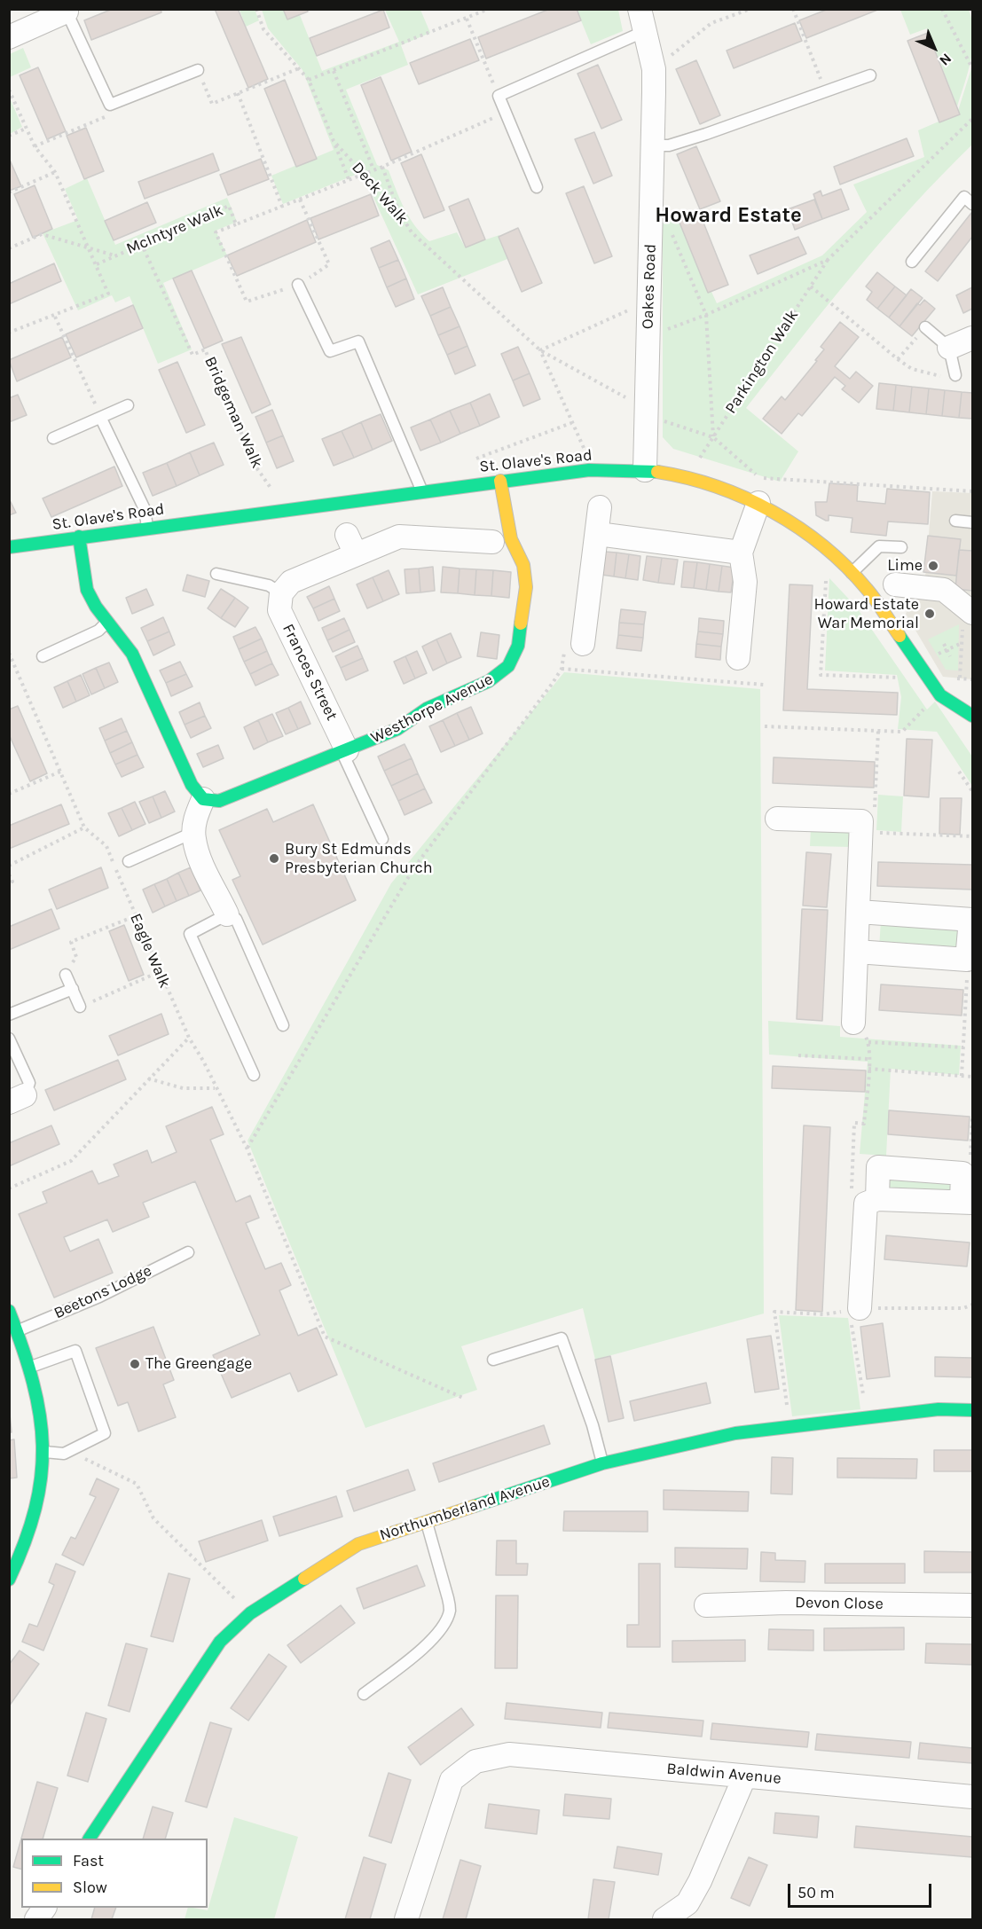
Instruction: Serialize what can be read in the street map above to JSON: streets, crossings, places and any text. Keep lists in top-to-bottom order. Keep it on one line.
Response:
{"streets":{"street":["Oakes Road","St. Olave's Road","Frances Street","Westhorpe Avenue","Northumberland Avenue","Devon Close","Baldwin Avenue"],"lane":["Beetons Lodge"],"path":["Deck Walk","McIntyre Walk","Parkington Walk","Bridgeman Walk","Eagle Walk"]},"crossings":[["Deck Walk","McIntyre Walk"],["Deck Walk","Oakes Road"],["Deck Walk","Parkington Walk"],["McIntyre Walk","Bridgeman Walk"],["Oakes Road","Parkington Walk"],["Oakes Road","St. Olave's Road"],["Bridgeman Walk","St. Olave's Road"],["St. Olave's Road","Westhorpe Avenue"],["Frances Street","Westhorpe Avenue"]],"districts":["Howard Estate"],"places":["Lime","Howard Estate War Memorial","Bury St Edmunds Presbyterian Church","The Greengage"],"legend":["Fast","Slow"],"scale_bar":"50 m","north":"bottom right"}
